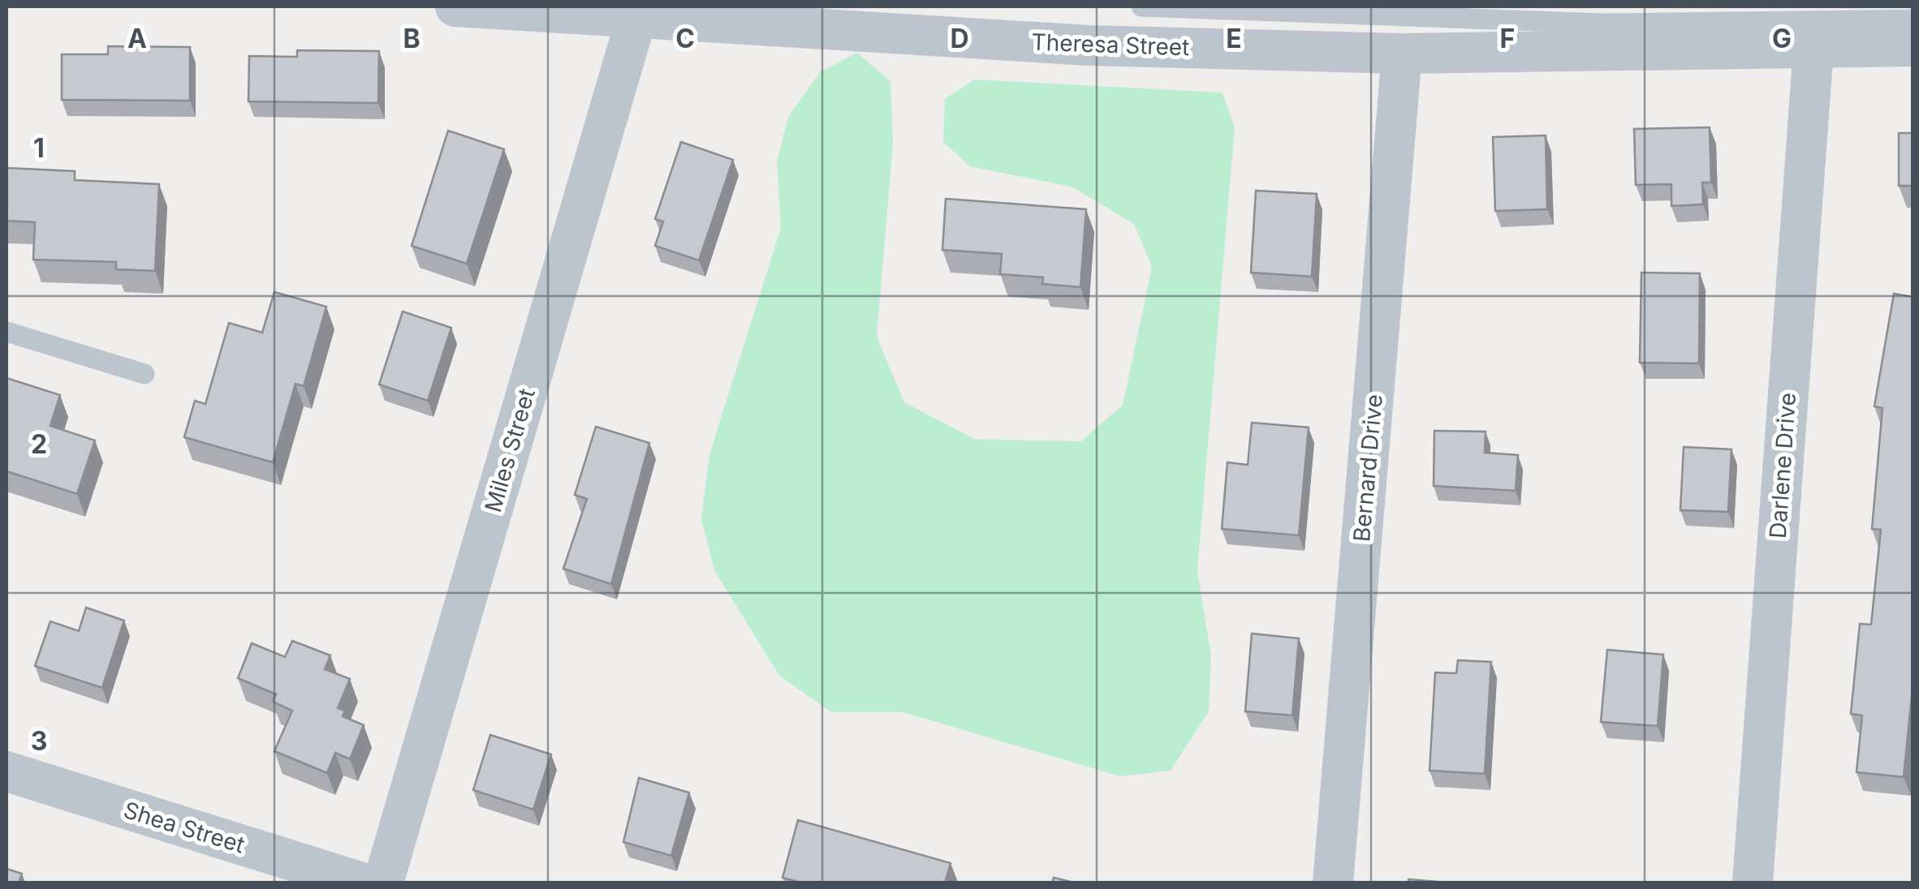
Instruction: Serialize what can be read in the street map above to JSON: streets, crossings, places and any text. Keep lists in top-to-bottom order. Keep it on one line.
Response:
{"streets":{"street":["Theresa Street","Miles Street","Darlene Drive","Bernard Drive","Shea Street"]},"crossings":[["Theresa Street","Miles Street"],["Theresa Street","Darlene Drive"],["Theresa Street","Bernard Drive"]],"grid":{"columns":["A","B","C","D","E","F","G"],"rows":["1","2","3"]}}
